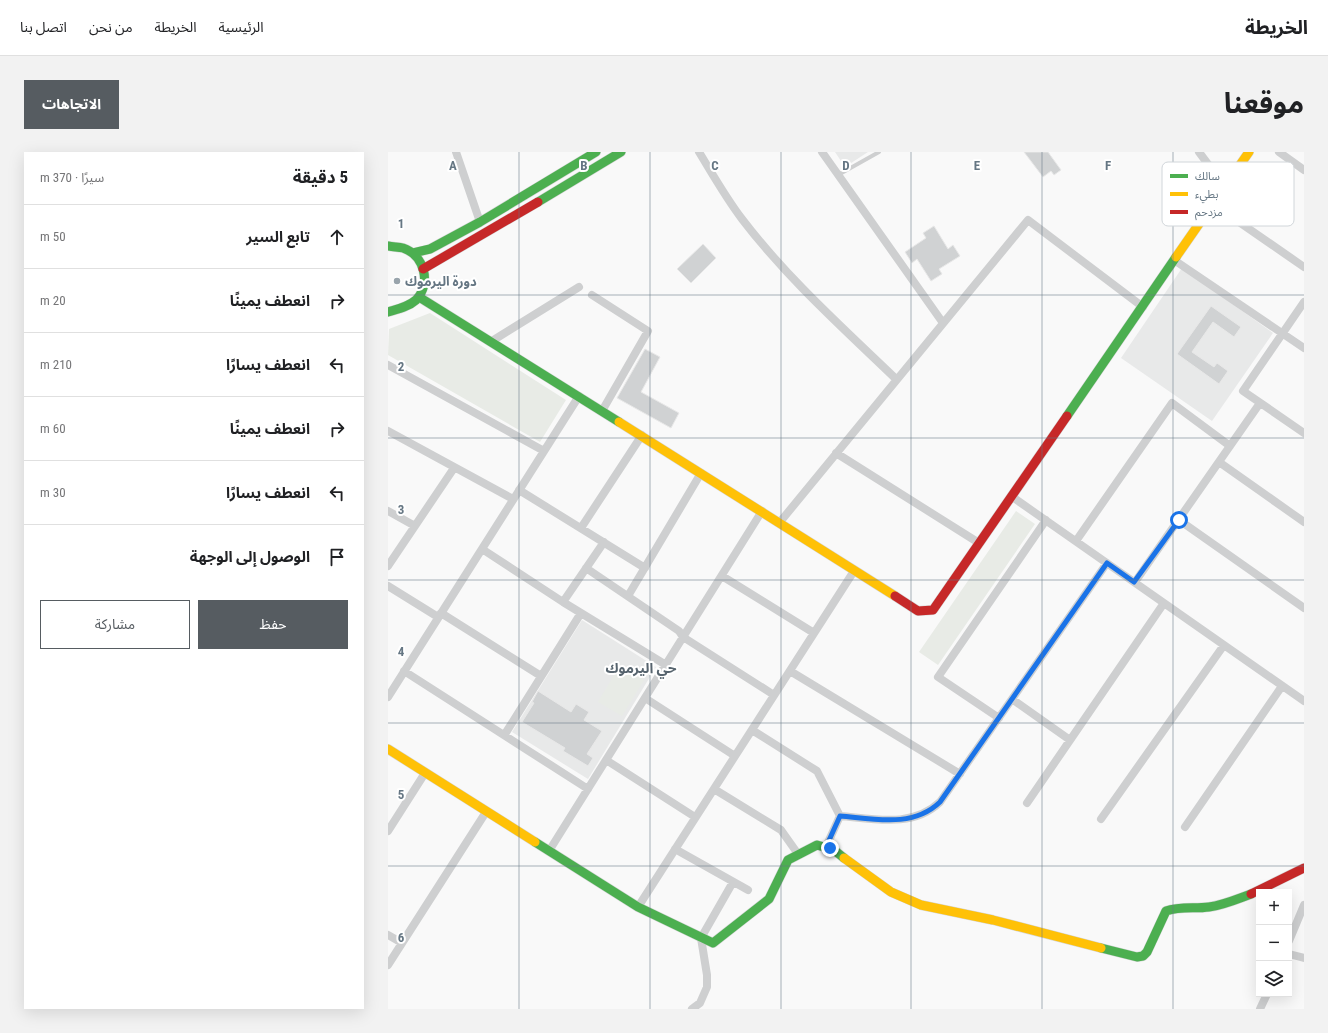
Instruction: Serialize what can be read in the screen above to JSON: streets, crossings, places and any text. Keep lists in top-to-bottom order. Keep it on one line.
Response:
{"districts":["حي اليرموك"],"places":["دورة اليرموك"],"legend":["سالك","بطيء","مزدحم"],"page":{"header":"الخريطة","nav":["الرئيسية","الخريطة","من نحن","اتصل بنا"],"title":"موقعنا","buttons":["الاتجاهات",["حفظ","مشاركة"]],"heading":["5 دقيقة","سيرًا · 370 m"],"list":[["تابع السير","50 m"],["انعطف يمينًا","20 m"],["انعطف يسارًا","210 m"],["انعطف يمينًا","60 m"],["انعطف يسارًا","30 m"],"الوصول إلى الوجهة"],"map_buttons":["+","−"]},"grid":{"columns":["A","B","C","D","E","F"],"rows":["1","2","3","4","5","6"]}}
